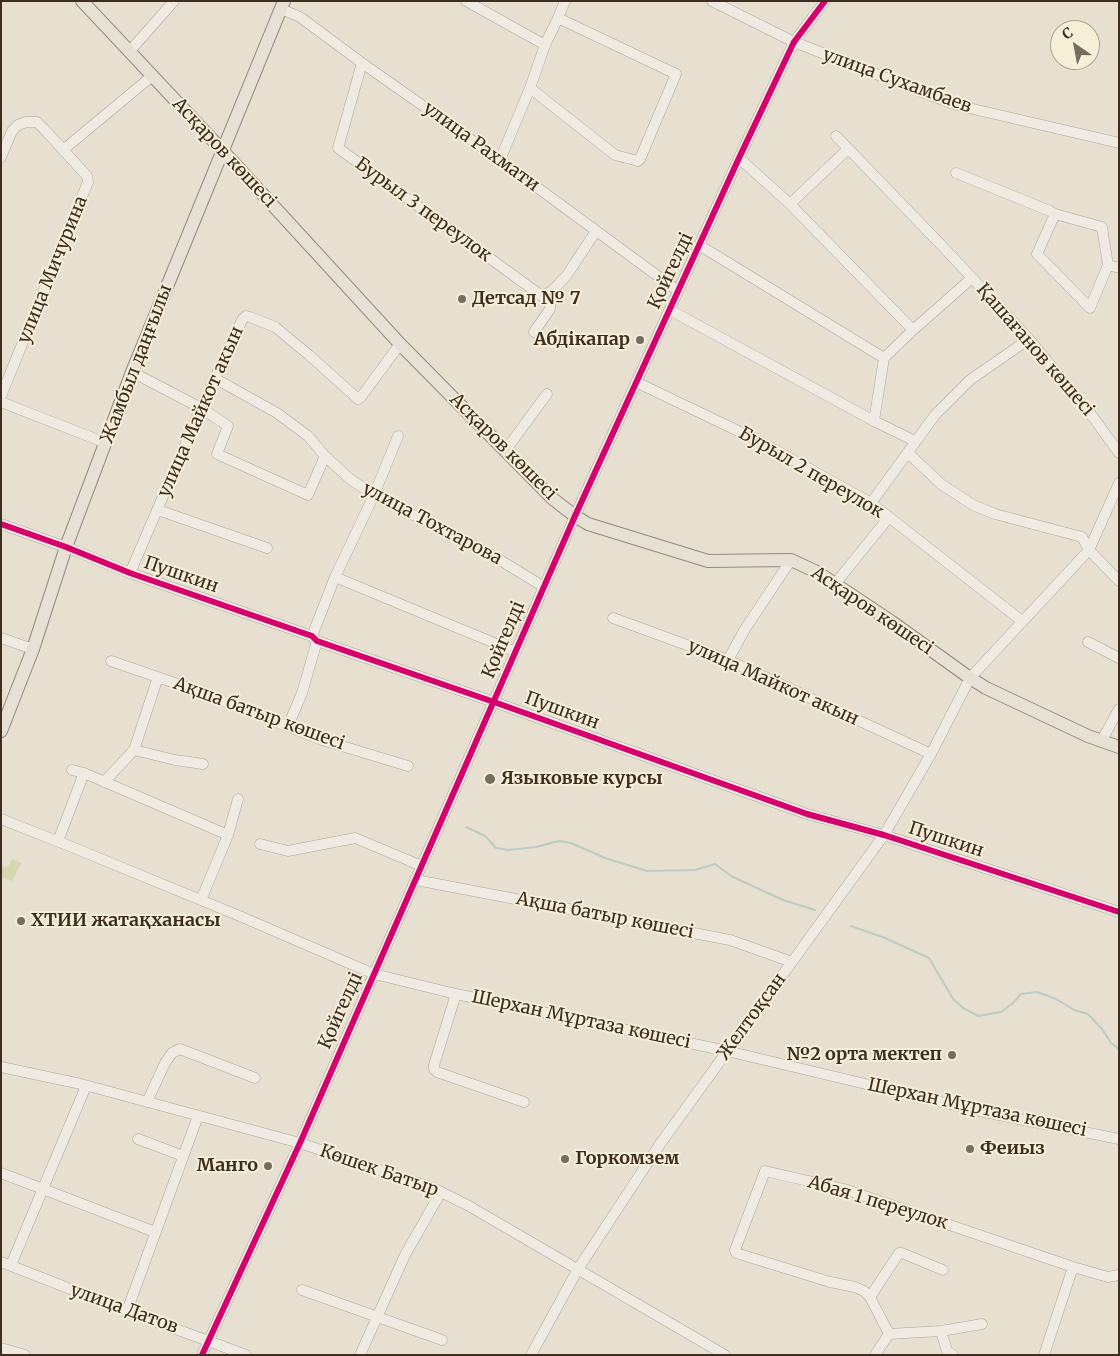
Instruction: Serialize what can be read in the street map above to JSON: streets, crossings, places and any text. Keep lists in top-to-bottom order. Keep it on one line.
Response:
{"streets":{"main road":["Асқаров көшесі","Жамбыл даңғылы"],"street":["улица Сухамбаев","улица Рахмати","Бурыл 3 переулок","улица Мичурина","Қойгелді","Қашағанов көшесі","улица Майкот акын","Бурыл 2 переулок","улица Тохтарова","Пушкин","Ақша батыр көшесі","Желтоқсан","Шерхан Мұртаза көшесі","Көшек Батыр","Абая 1 переулок","улица Датов"]},"crossings":[["улица Сухамбаев","Қойгелді"],["улица Рахмати","Бурыл 3 переулок"],["улица Рахмати","Қойгелді"],["улица Рахмати","Жамбыл даңғылы"],["Асқаров көшесі","Қойгелді"],["Асқаров көшесі","Жамбыл даңғылы"],["Асқаров көшесі","улица Майкот акын"],["Асқаров көшесі","Желтоқсан"],["Қойгелді","Бурыл 2 переулок"],["Қойгелді","улица Тохтарова"],["Қойгелді","Пушкин"],["Қойгелді","Ақша батыр көшесі"],["Қойгелді","Шерхан Мұртаза көшесі"],["Қойгелді","Көшек Батыр"],["Қойгелді","улица Датов"],["Жамбыл даңғылы","Пушкин"],["улица Майкот акын","улица Тохтарова"],["улица Майкот акын","Пушкин"],["улица Майкот акын","Желтоқсан"],["Бурыл 2 переулок","Желтоқсан"],["Пушкин","Желтоқсан"],["Ақша батыр көшесі","Желтоқсан"],["Желтоқсан","Шерхан Мұртаза көшесі"],["Желтоқсан","Көшек Батыр"]],"places":["Детсад № 7","Абдiкапар","Языковые курсы","ХТИИ жатақханасы","№2 орта мектеп","Феиыз","Горкомзем","Манго"],"north":"top left"}
